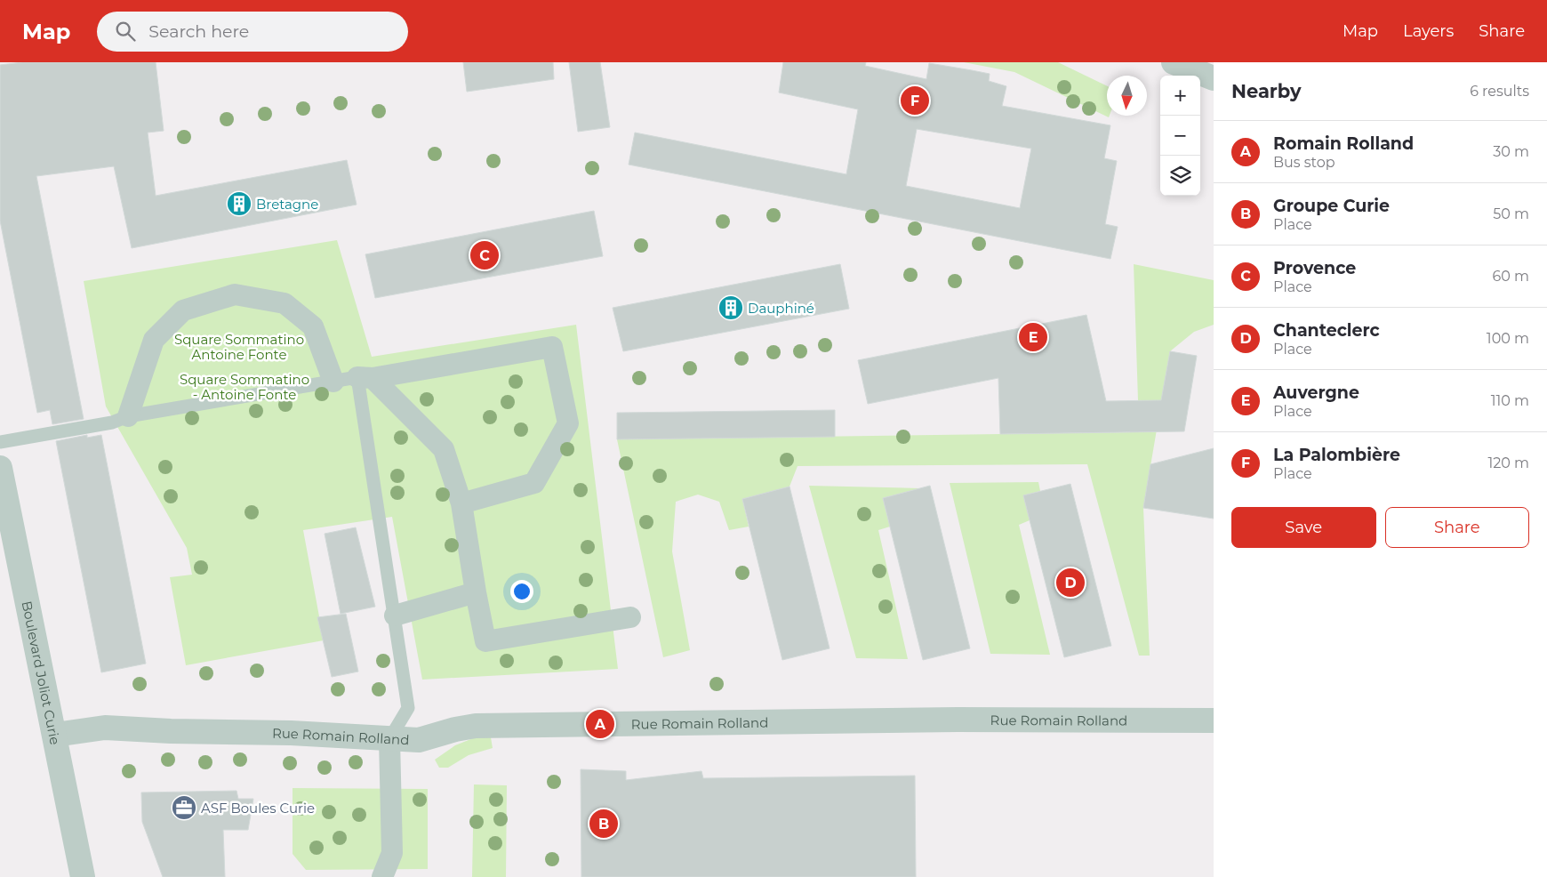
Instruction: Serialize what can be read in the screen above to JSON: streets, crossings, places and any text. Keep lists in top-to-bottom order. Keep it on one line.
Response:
{"streets":{"street":["Boulevard Joliot Curie","Rue Romain Rolland"]},"crossings":[["Boulevard Joliot Curie","Rue Romain Rolland"]],"parks":["Square Sommatino Antoine Fonte","Square Sommatino - Antoine Fonte"],"places":{"building":["Bretagne","Dauphiné"],"office":["ASF Boules Curie"]},"north":"bottom","page":{"header":"Map","search":"Search here","nav":["Map","Layers","Share"],"heading":["Nearby","6 results"],"map_buttons":["+","−"],"pins":["F","C","E","D","A","B"],"list":[{"mark":"A","name":"Romain Rolland","note":"Bus stop","value":"30 m"},{"mark":"B","name":"Groupe Curie","note":"Place","value":"50 m"},{"mark":"C","name":"Provence","note":"Place","value":"60 m"},{"mark":"D","name":"Chanteclerc","note":"Place","value":"100 m"},{"mark":"E","name":"Auvergne","note":"Place","value":"110 m"},{"mark":"F","name":"La Palombière","note":"Place","value":"120 m"}],"buttons":["Save","Share"]}}
